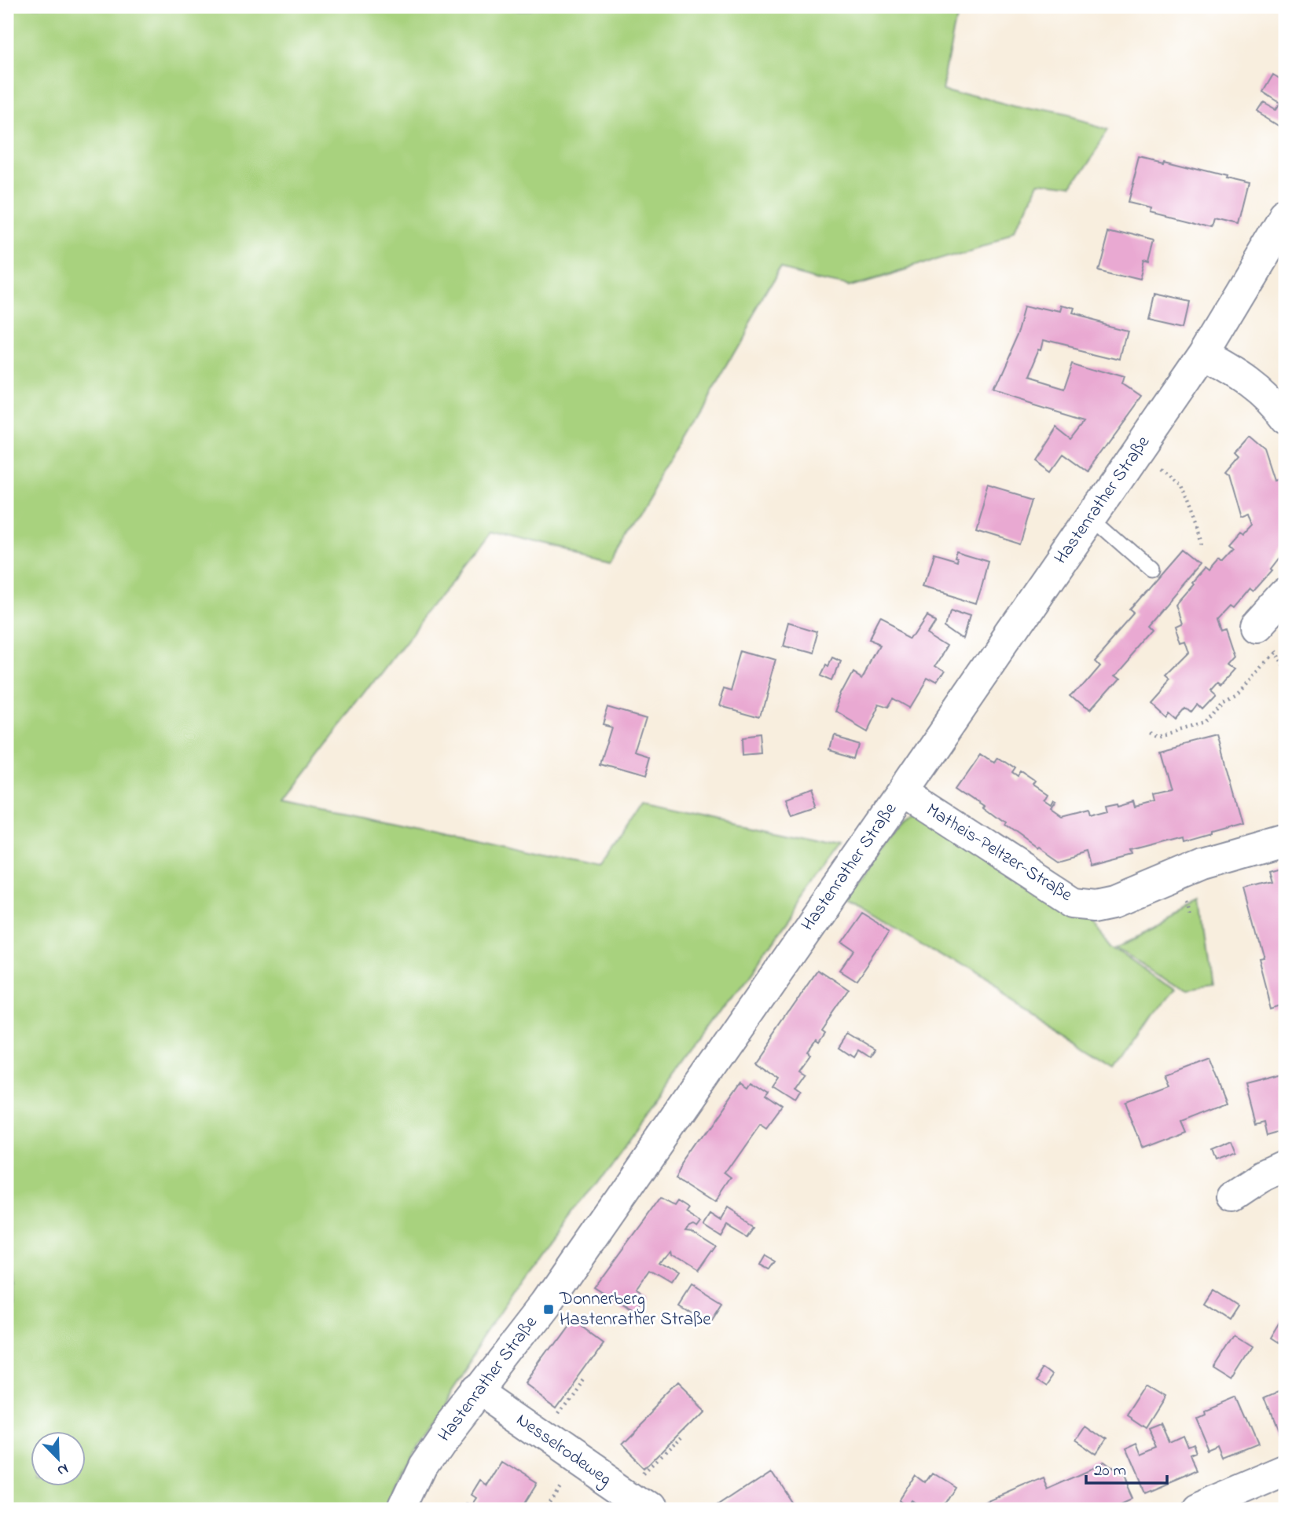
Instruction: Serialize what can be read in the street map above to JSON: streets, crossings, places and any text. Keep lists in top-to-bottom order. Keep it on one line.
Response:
{"streets":{"street":["Hastenrather Straße","Matheis-Peltzer-Straße","Nesselrodeweg"]},"crossings":[["Hastenrather Straße","Matheis-Peltzer-Straße"],["Hastenrather Straße","Nesselrodeweg"]],"places":{"transit":["Donnerberg Hastenrather Straße"]},"scale_bar":"20 m","north":"bottom right"}
